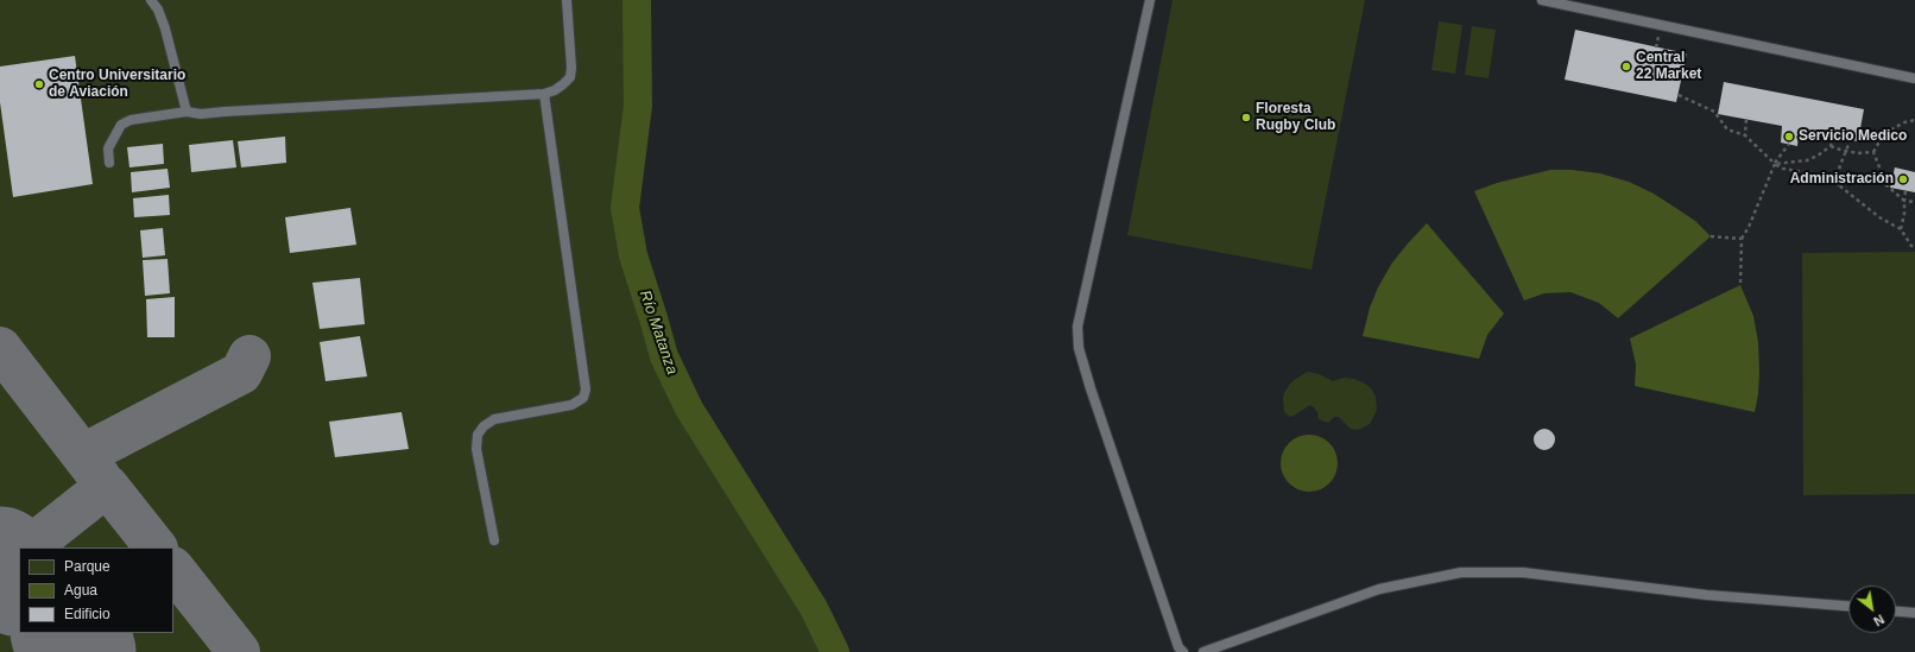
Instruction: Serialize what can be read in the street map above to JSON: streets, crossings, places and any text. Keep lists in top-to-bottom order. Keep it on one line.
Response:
{"water":["Río Matanza"],"places":["Central 22 Market","Centro Universitario de Aviación","Floresta Rugby Club","Servicio Medico","Administración"],"legend":["Parque","Agua","Edificio"],"north":"bottom right"}
